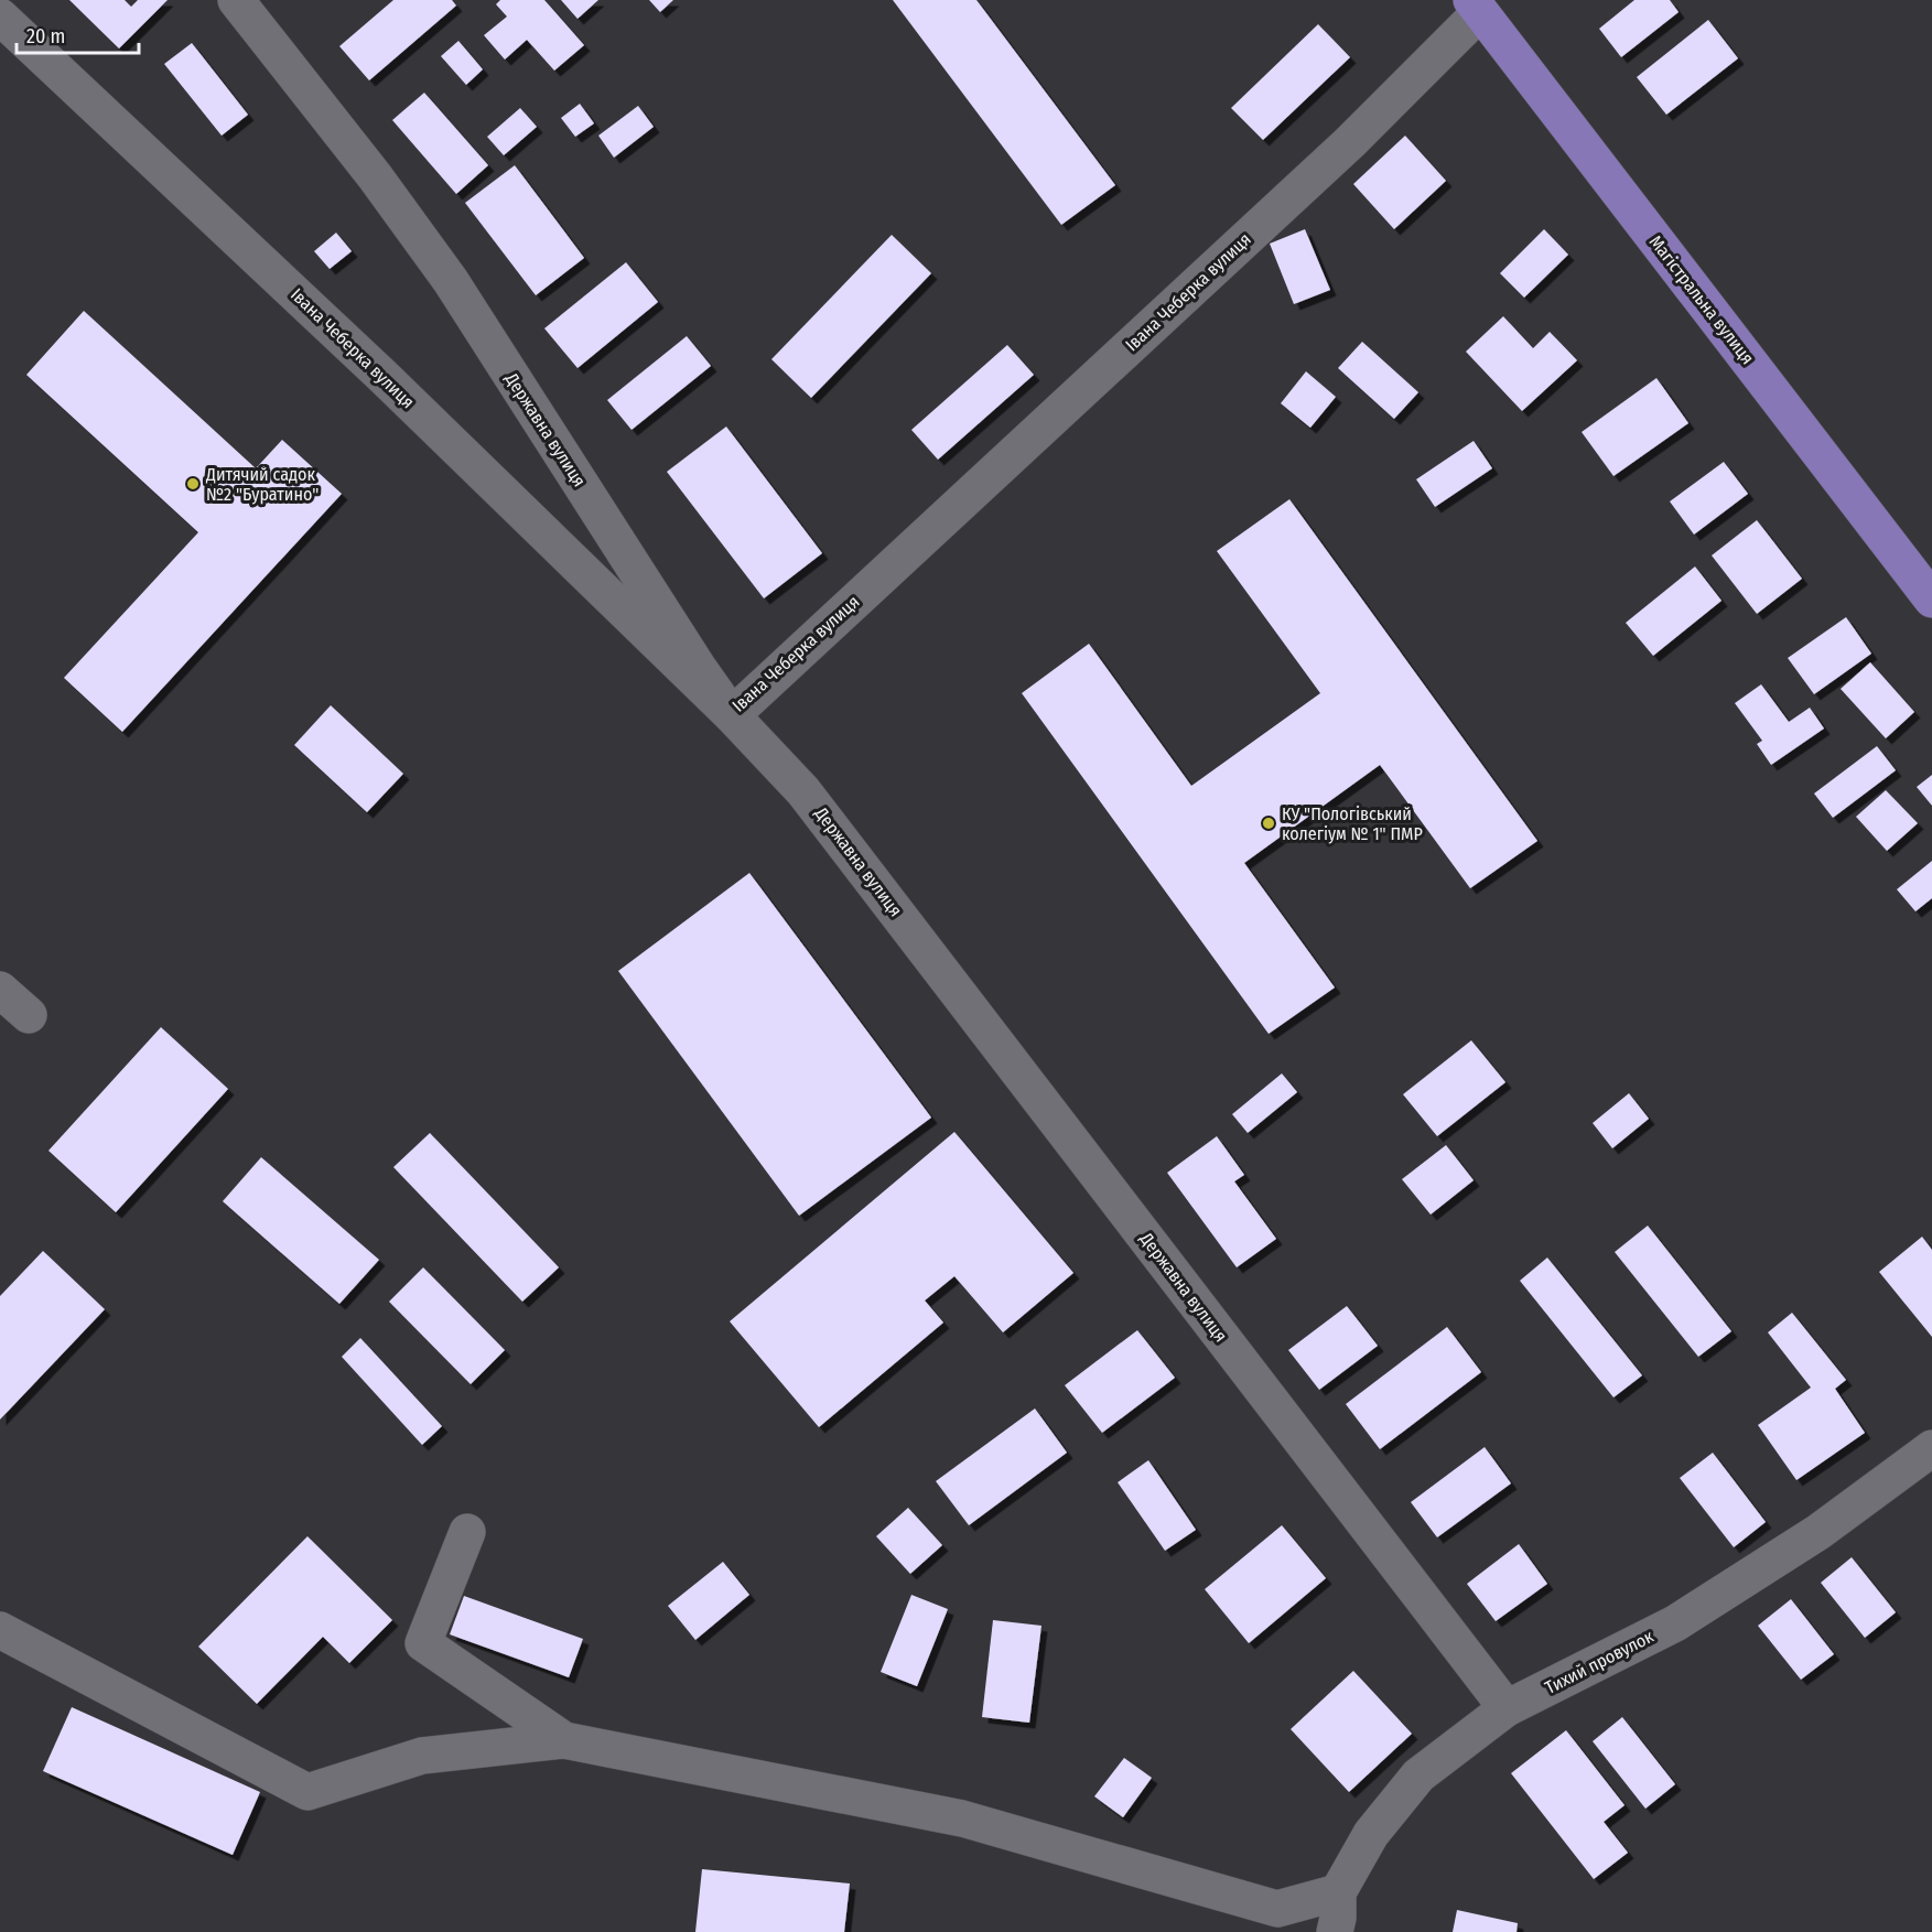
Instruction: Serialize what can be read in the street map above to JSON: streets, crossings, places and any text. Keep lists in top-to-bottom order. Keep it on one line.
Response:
{"streets":{"main road":["Магістральна вулиця"],"street":["Івана Чеберка вулиця","Державна вулиця","Тихий провулок"]},"crossings":[["Івана Чеберка вулиця","Магістральна вулиця"],["Івана Чеберка вулиця","Державна вулиця"],["Державна вулиця","Тихий провулок"]],"places":["Дитячий садок №2 \"Буратино\"","КУ \"Пологівський колегіум № 1\" ПМР"],"scale_bar":"20 m"}
